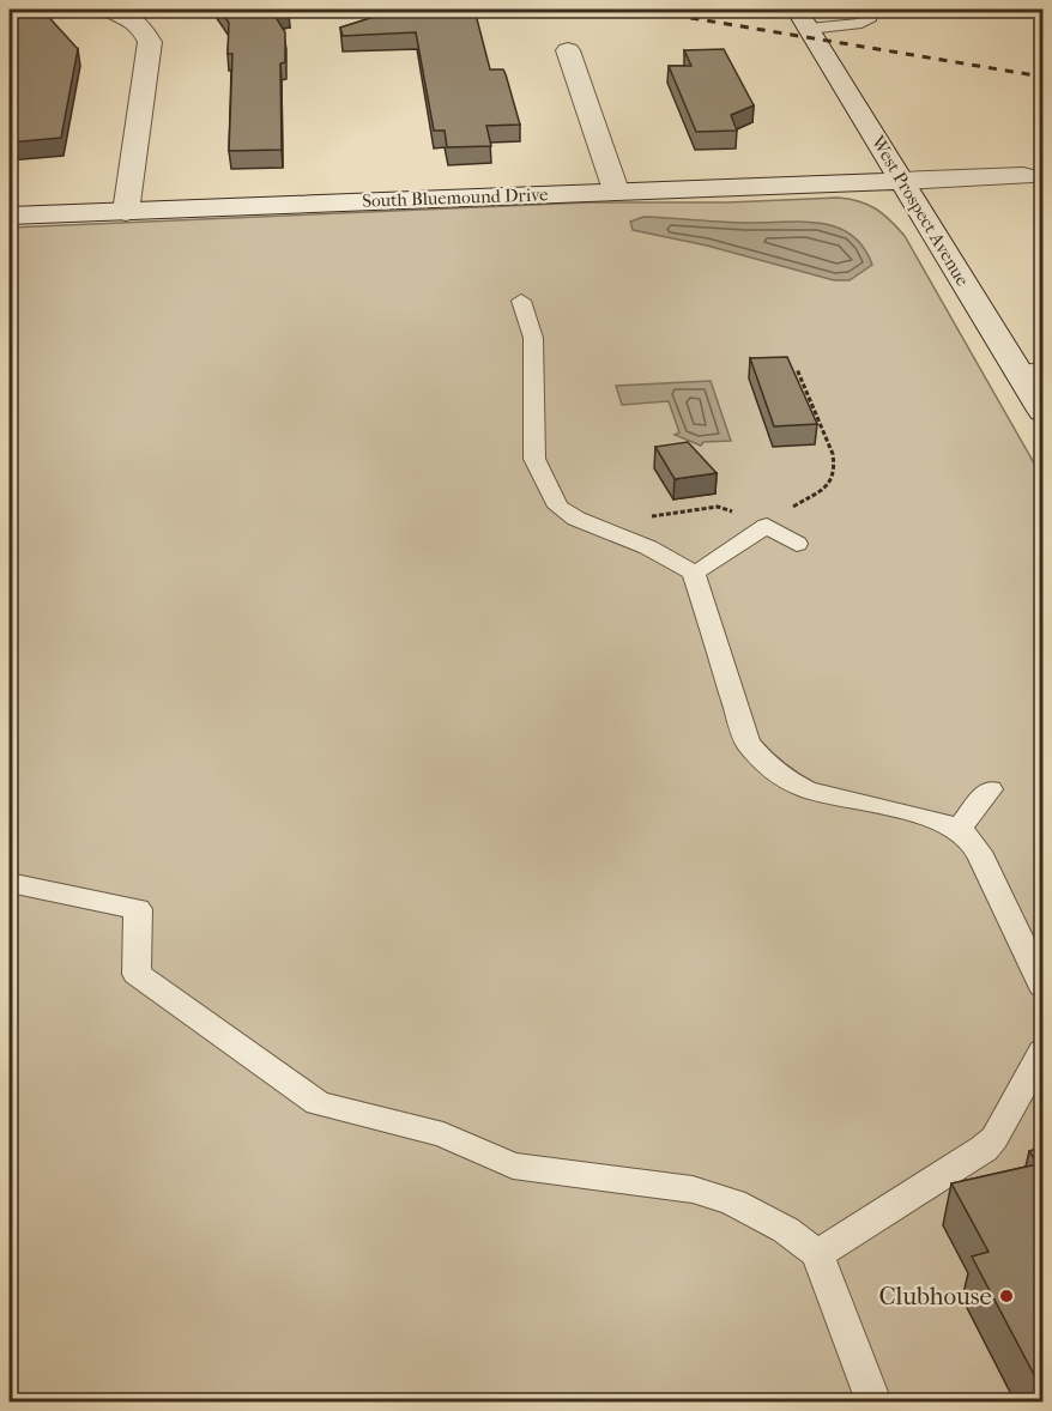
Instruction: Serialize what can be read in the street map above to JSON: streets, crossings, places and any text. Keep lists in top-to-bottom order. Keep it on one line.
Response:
{"streets":{"main road":["South Bluemound Drive","West Prospect Avenue"]},"crossings":[["South Bluemound Drive","West Prospect Avenue"]],"places":["Clubhouse"]}
